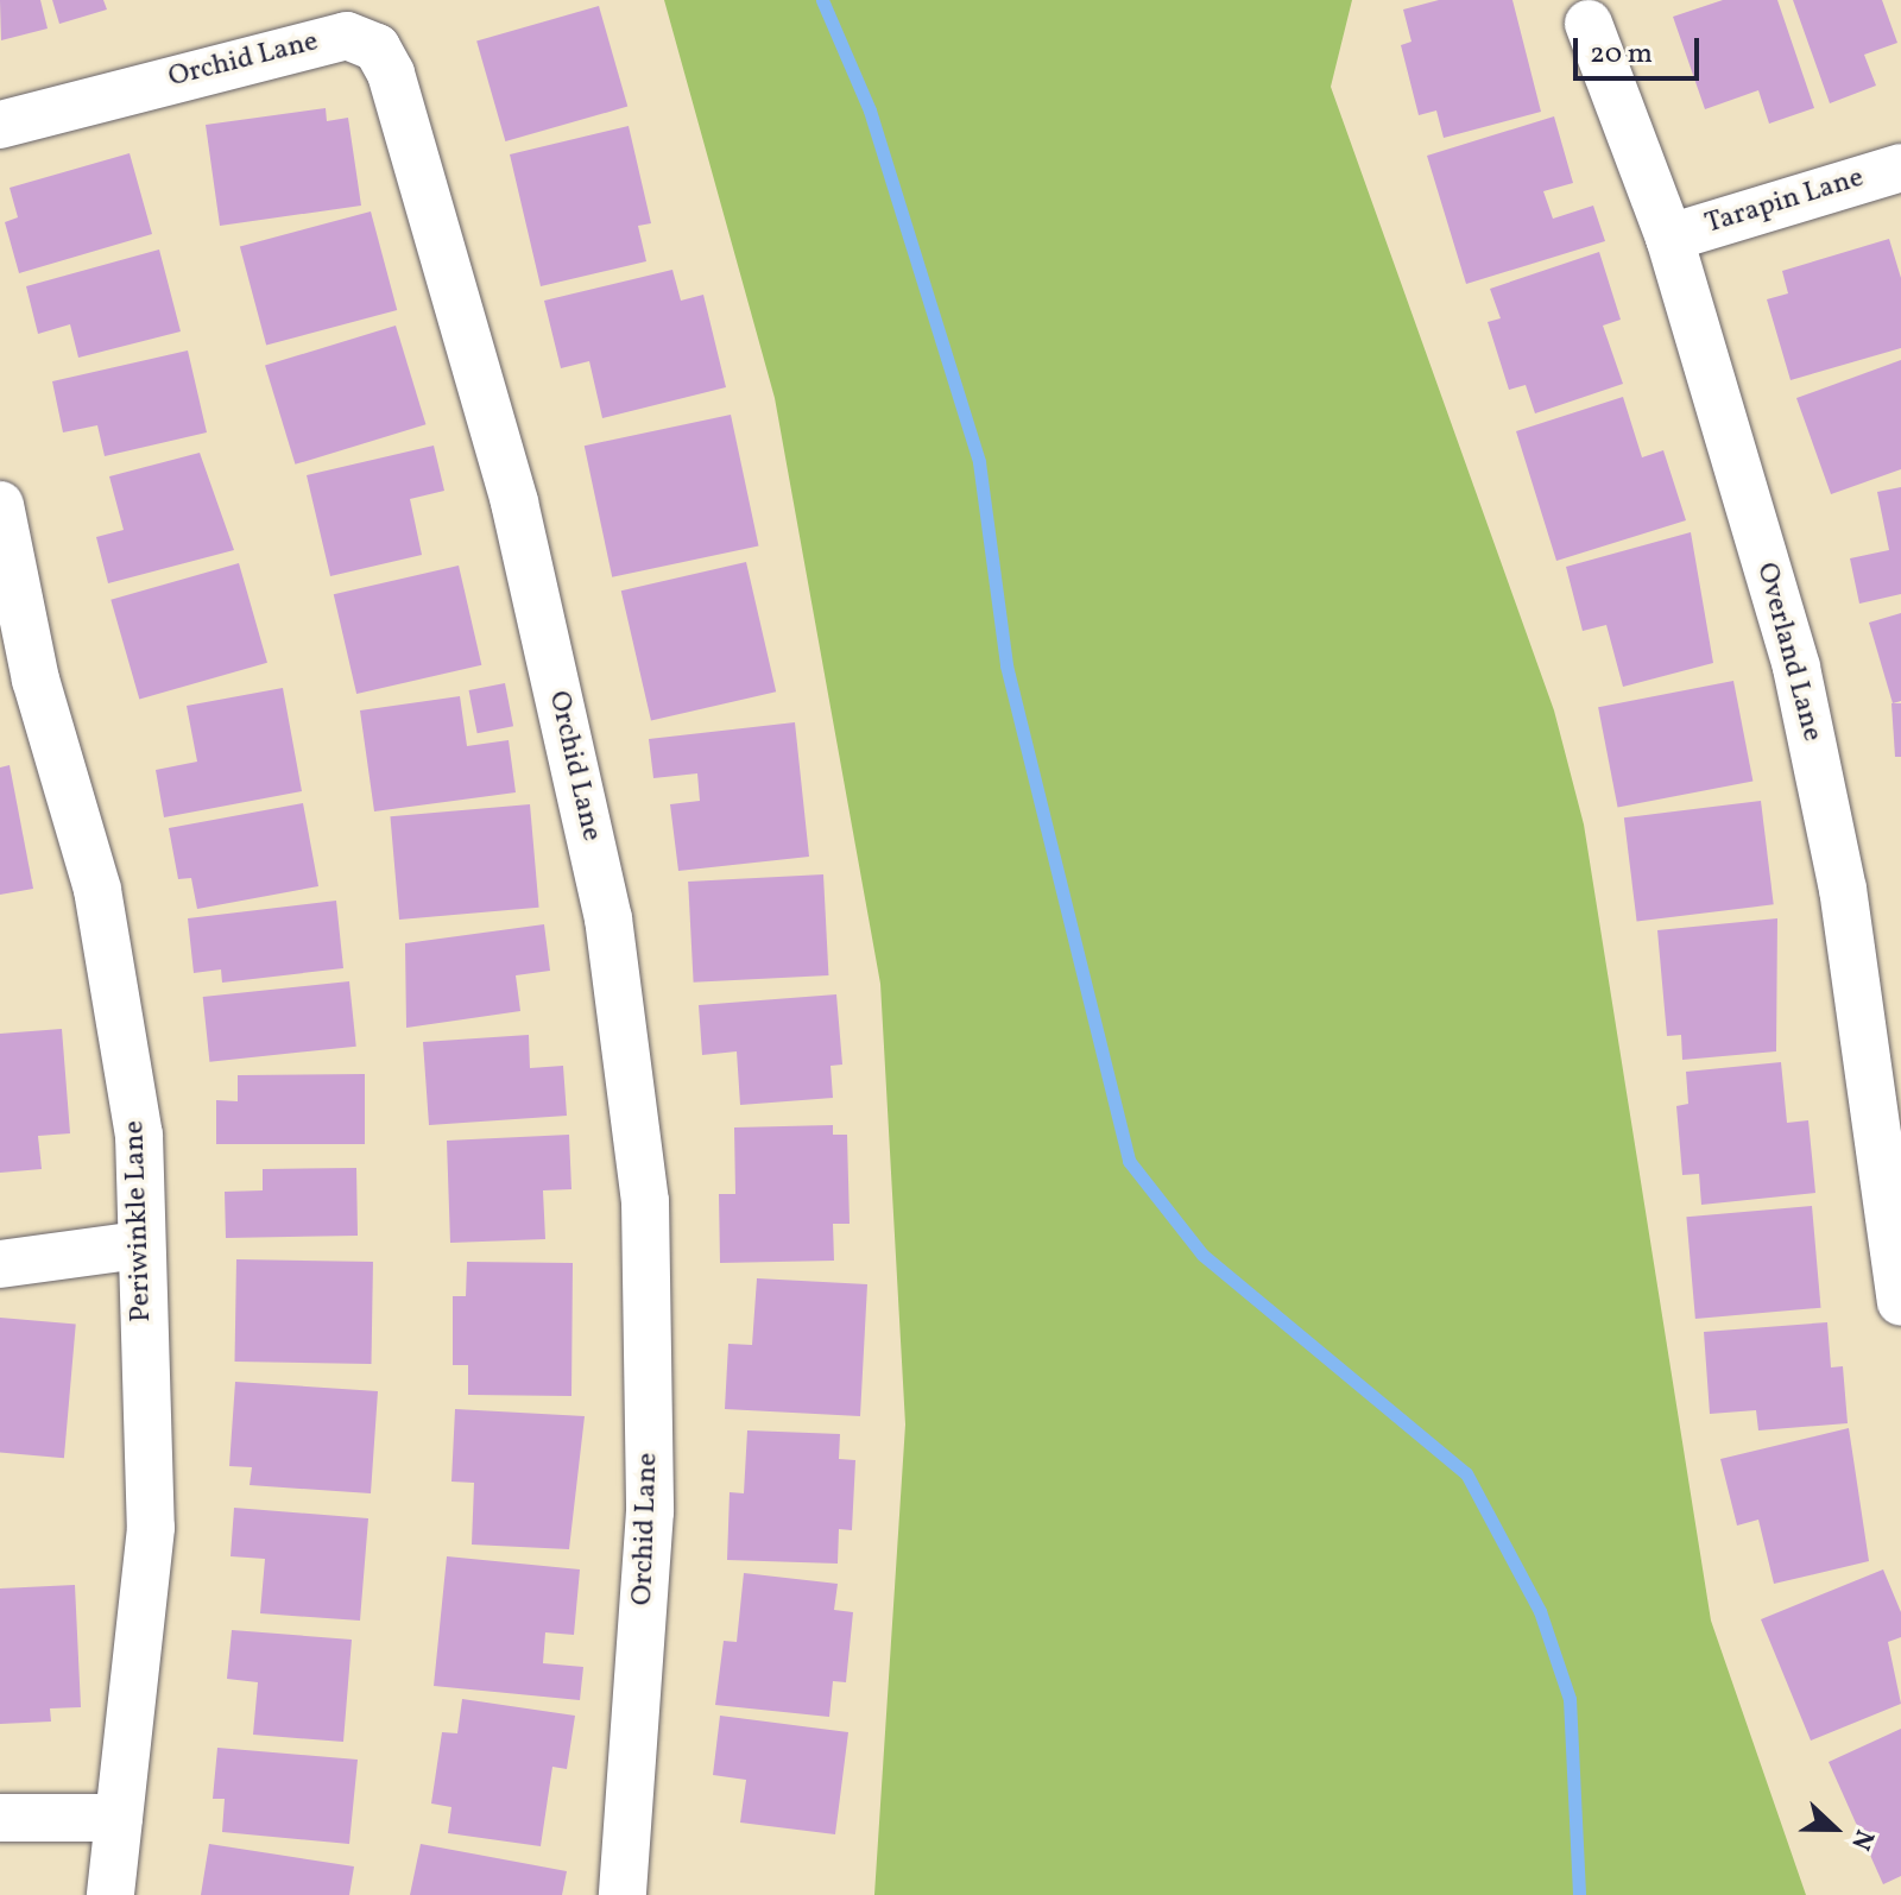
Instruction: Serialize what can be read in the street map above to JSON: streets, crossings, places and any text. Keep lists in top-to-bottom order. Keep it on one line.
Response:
{"streets":{"street":["Orchid Lane","Tarapin Lane","Overland Lane","Periwinkle Lane"]},"crossings":[["Tarapin Lane","Overland Lane"]],"scale_bar":"20 m","north":"right"}
